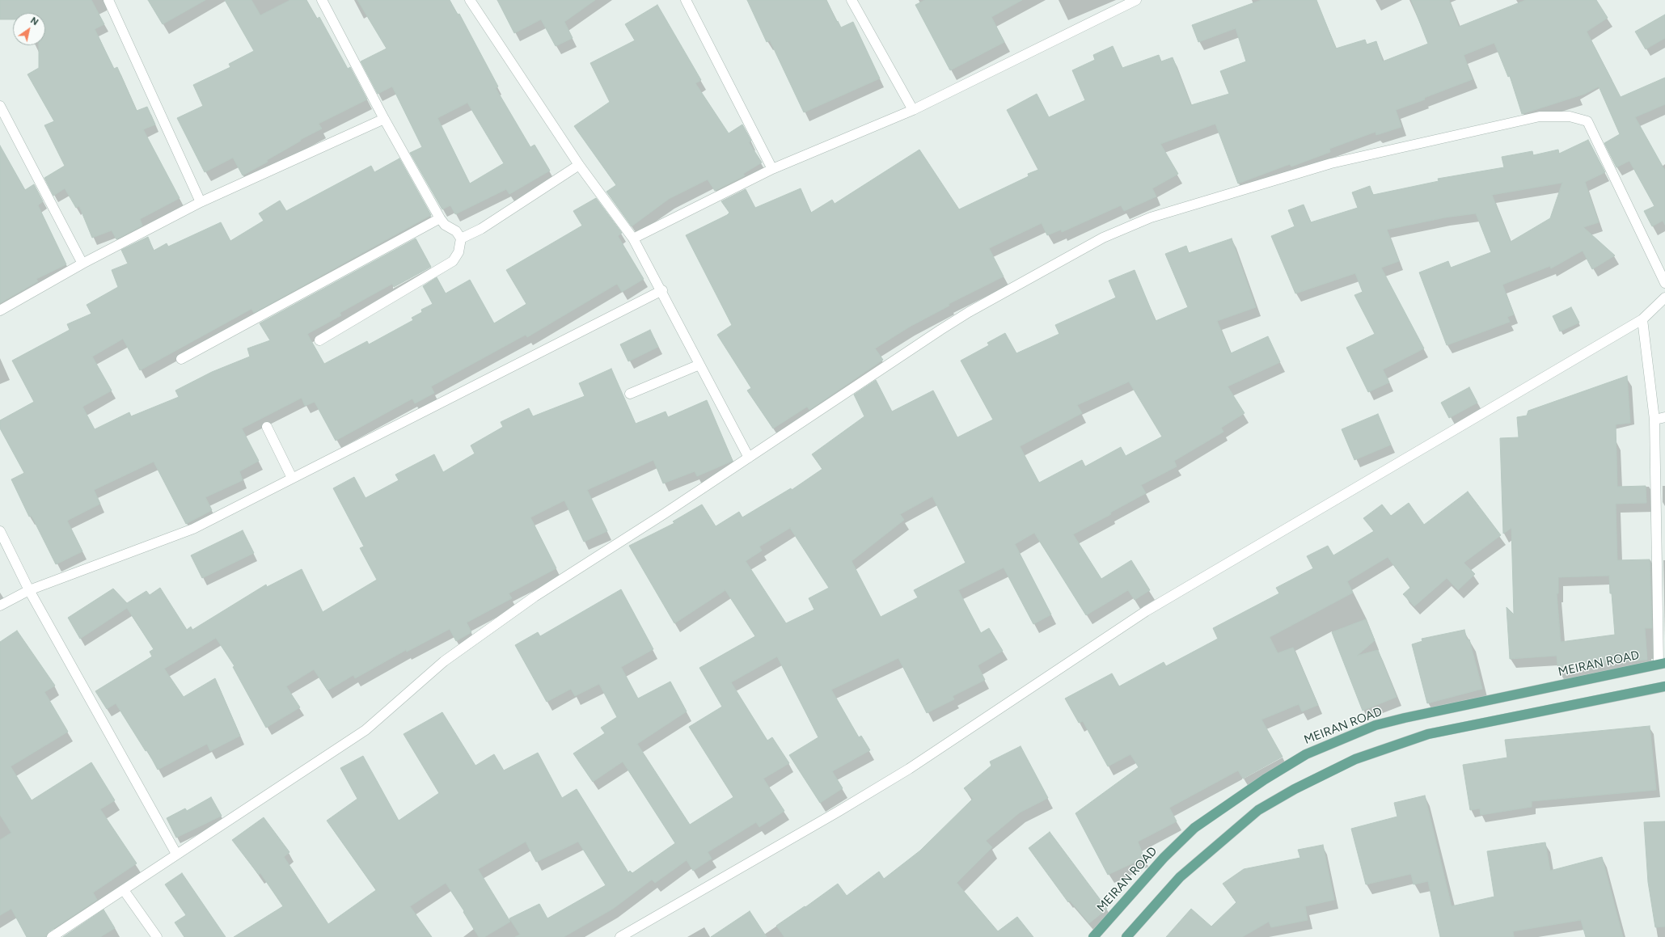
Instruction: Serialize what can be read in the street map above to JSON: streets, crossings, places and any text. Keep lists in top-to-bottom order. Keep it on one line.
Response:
{"streets":{"main road":["MEIRAN ROAD"]},"north":"top right"}
